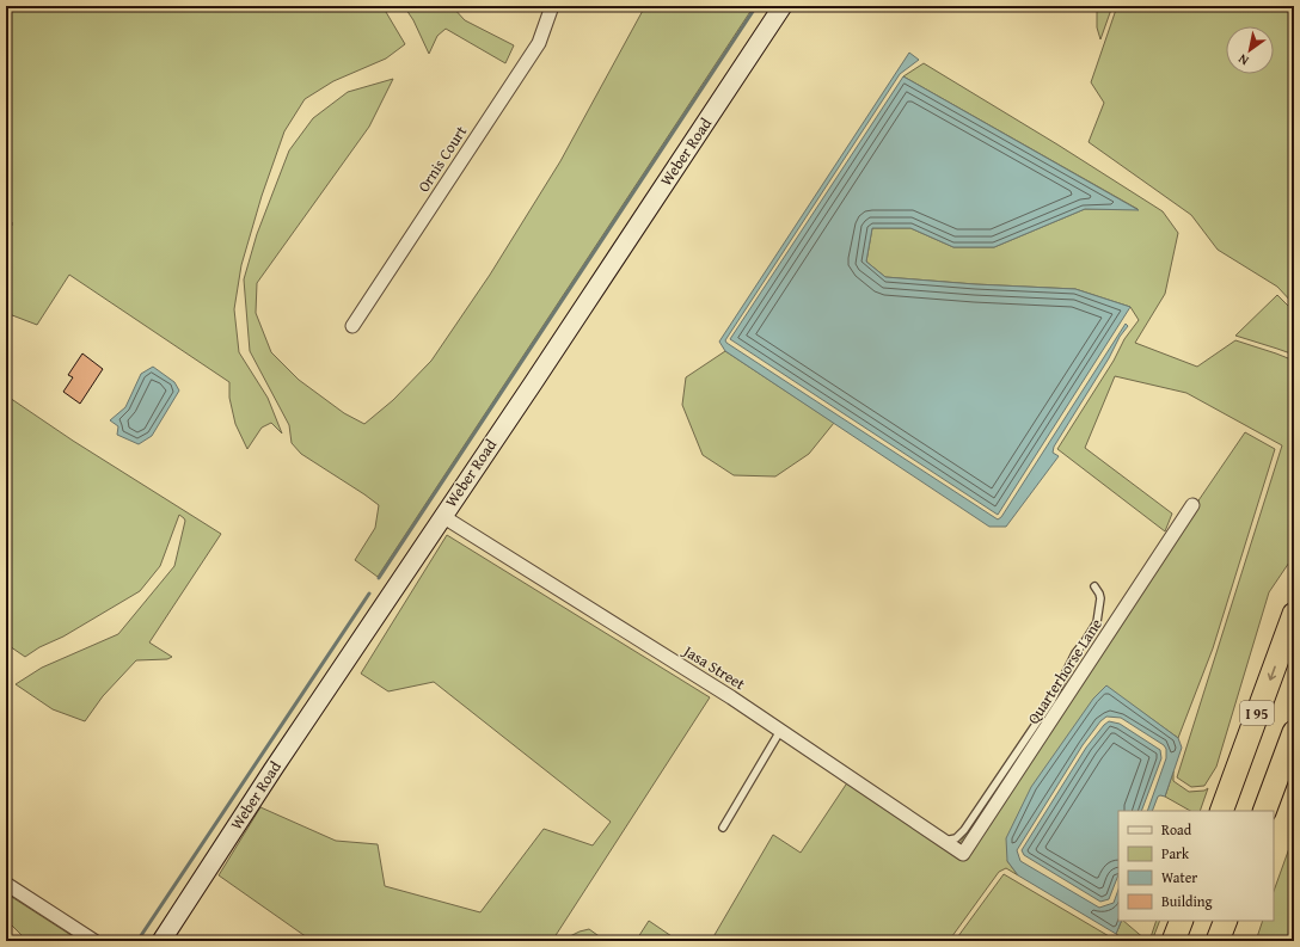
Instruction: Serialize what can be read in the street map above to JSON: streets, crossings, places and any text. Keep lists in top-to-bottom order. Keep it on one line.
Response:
{"streets":{"highway":["I 95"],"street":["Weber Road","Ornis Court","Jasa Street","Quarterhorse Lane"]},"crossings":[["Weber Road","Jasa Street"],["Jasa Street","Quarterhorse Lane"]],"legend":["Road","Park","Water","Building"],"north":"bottom left"}
